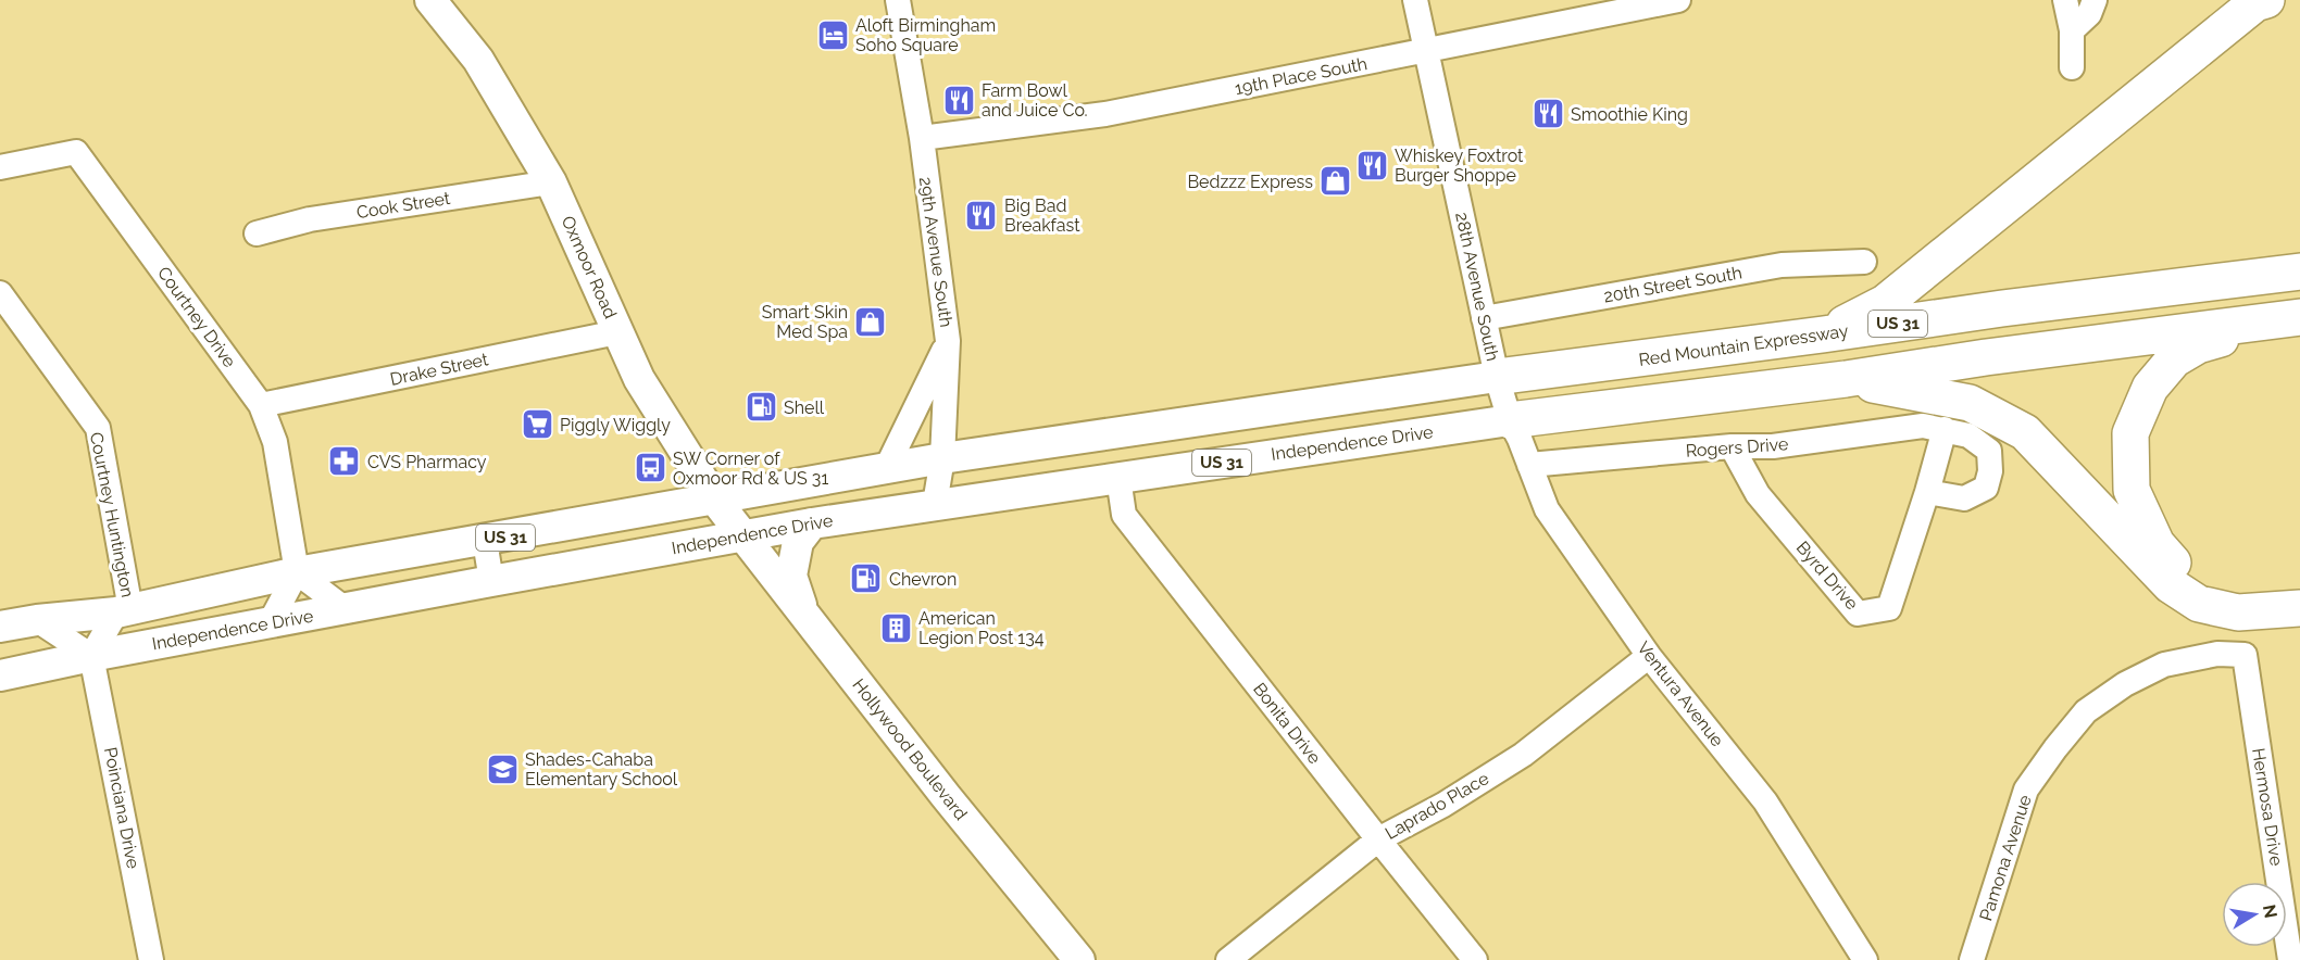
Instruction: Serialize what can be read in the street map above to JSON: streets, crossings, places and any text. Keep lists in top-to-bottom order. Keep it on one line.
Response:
{"streets":{"highway":["US 31","Red Mountain Expressway"],"main road":["Oxmoor Road","Independence Drive","Hollywood Boulevard"],"street":["19th Place South","Cook Street","29th Avenue South","20th Street South","28th Avenue South","Courtney Drive","Drake Street","Rogers Drive","Courtney Huntington","Byrd Drive","Ventura Avenue","Bonita Drive","Laprado Place","Hermosa Drive","Poinciana Drive","Pamona Avenue"]},"crossings":[["19th Place South","29th Avenue South"],["19th Place South","28th Avenue South"],["Cook Street","Oxmoor Road"],["29th Avenue South","US 31"],["29th Avenue South","Independence Drive"],["Oxmoor Road","US 31"],["Oxmoor Road","Drake Street"],["Oxmoor Road","Independence Drive"],["Oxmoor Road","Hollywood Boulevard"],["20th Street South","28th Avenue South"],["28th Avenue South","US 31"],["28th Avenue South","Red Mountain Expressway"],["28th Avenue South","Independence Drive"],["28th Avenue South","Ventura Avenue"],["Courtney Drive","US 31"],["Courtney Drive","Drake Street"],["US 31","Red Mountain Expressway"],["US 31","Independence Drive"],["US 31","Courtney Huntington"],["US 31","Ventura Avenue"],["Independence Drive","Ventura Avenue"],["Independence Drive","Bonita Drive"],["Independence Drive","Hollywood Boulevard"],["Independence Drive","Poinciana Drive"],["Rogers Drive","Byrd Drive"],["Rogers Drive","Ventura Avenue"],["Ventura Avenue","Laprado Place"],["Bonita Drive","Laprado Place"],["Hermosa Drive","Pamona Avenue"]],"places":{"hotel":["Aloft Birmingham Soho Square"],"restaurant":["Farm Bowl and Juice Co.","Smoothie King","Whiskey Foxtrot Burger Shoppe","Big Bad Breakfast"],"shop":["Bedzzz Express","Smart Skin Med Spa"],"fuel station":["Shell","Chevron"],"supermarket":["Piggly Wiggly"],"pharmacy":["CVS Pharmacy"],"bus stop":["SW Corner of Oxmoor Rd & US 31"],"building":["American Legion Post 134"],"school or university":["Shades-Cahaba Elementary School"]},"north":"right"}
